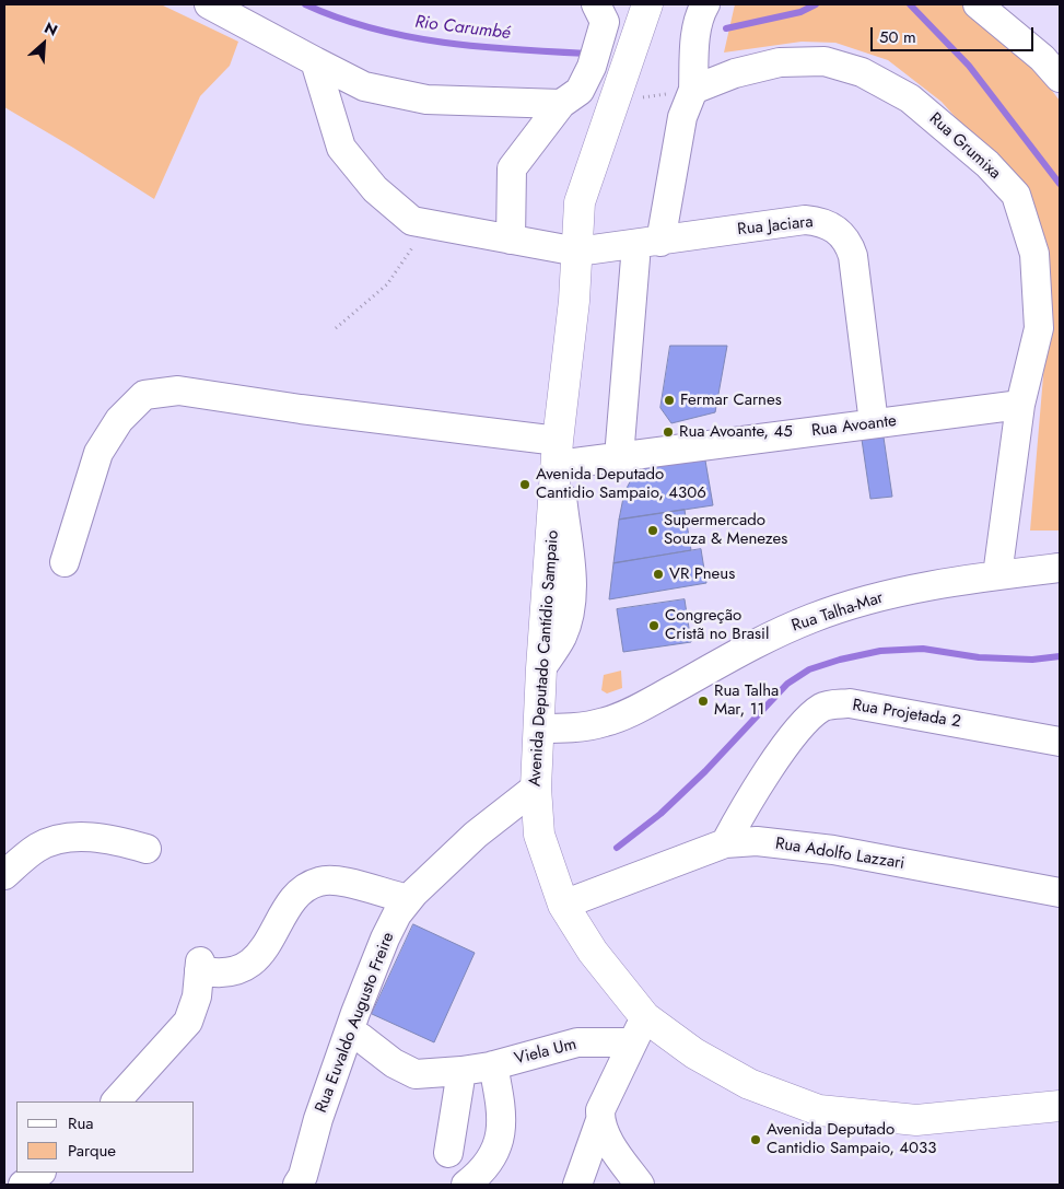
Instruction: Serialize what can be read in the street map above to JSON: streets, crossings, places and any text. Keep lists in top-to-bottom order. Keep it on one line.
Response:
{"streets":{"main road":["Avenida Deputado Cantídio Sampaio"],"street":["Rua Grumixa","Rua Jaciara","Rua Avoante","Rua Talha-Mar","Rua Projetada 2","Rua Adolfo Lazzari","Rua Euvaldo Augusto Freire","Viela Um"]},"crossings":[["Rua Grumixa","Rua Avoante"],["Rua Grumixa","Rua Talha-Mar"],["Rua Jaciara","Rua Avoante"],["Rua Jaciara","Avenida Deputado Cantídio Sampaio"],["Rua Avoante","Avenida Deputado Cantídio Sampaio"],["Rua Talha-Mar","Avenida Deputado Cantídio Sampaio"],["Avenida Deputado Cantídio Sampaio","Rua Adolfo Lazzari"],["Avenida Deputado Cantídio Sampaio","Rua Euvaldo Augusto Freire"],["Avenida Deputado Cantídio Sampaio","Viela Um"],["Rua Projetada 2","Rua Adolfo Lazzari"]],"water":["Rio Carumbé"],"places":["Fermar Carnes","Rua Avoante, 45","Avenida Deputado Cantidio Sampaio, 4306","Supermercado Souza & Menezes","VR Pneus","Congreção Cristã no Brasil","Rua Talha Mar, 11","Avenida Deputado Cantidio Sampaio, 4033"],"legend":["Rua","Parque"],"scale_bar":"50 m","north":"top right"}
